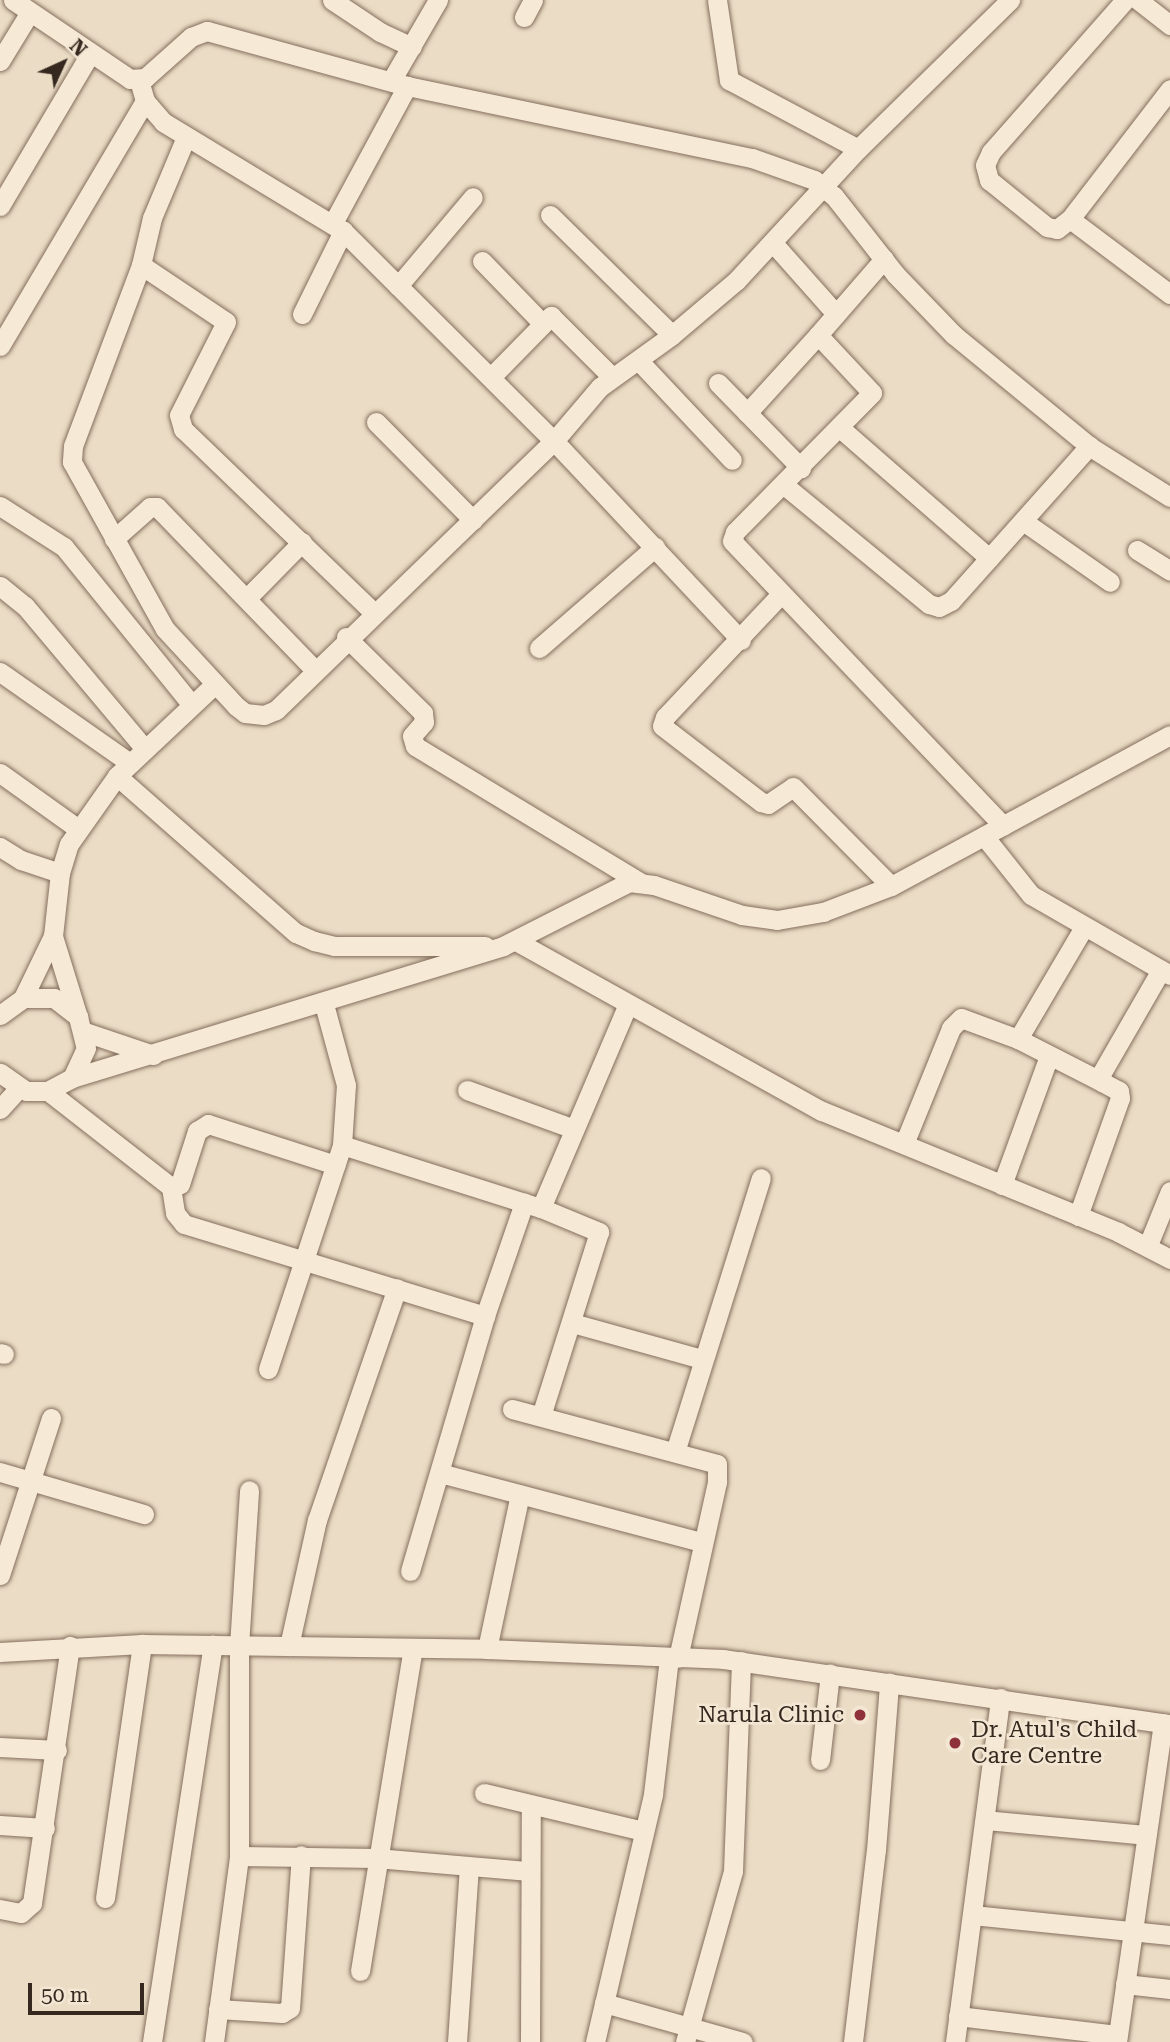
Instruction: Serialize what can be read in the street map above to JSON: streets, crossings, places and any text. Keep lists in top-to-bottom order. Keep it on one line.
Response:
{"places":["Narula Clinic","Dr. Atul's Child Care Centre"],"scale_bar":"50 m","north":"top right"}
